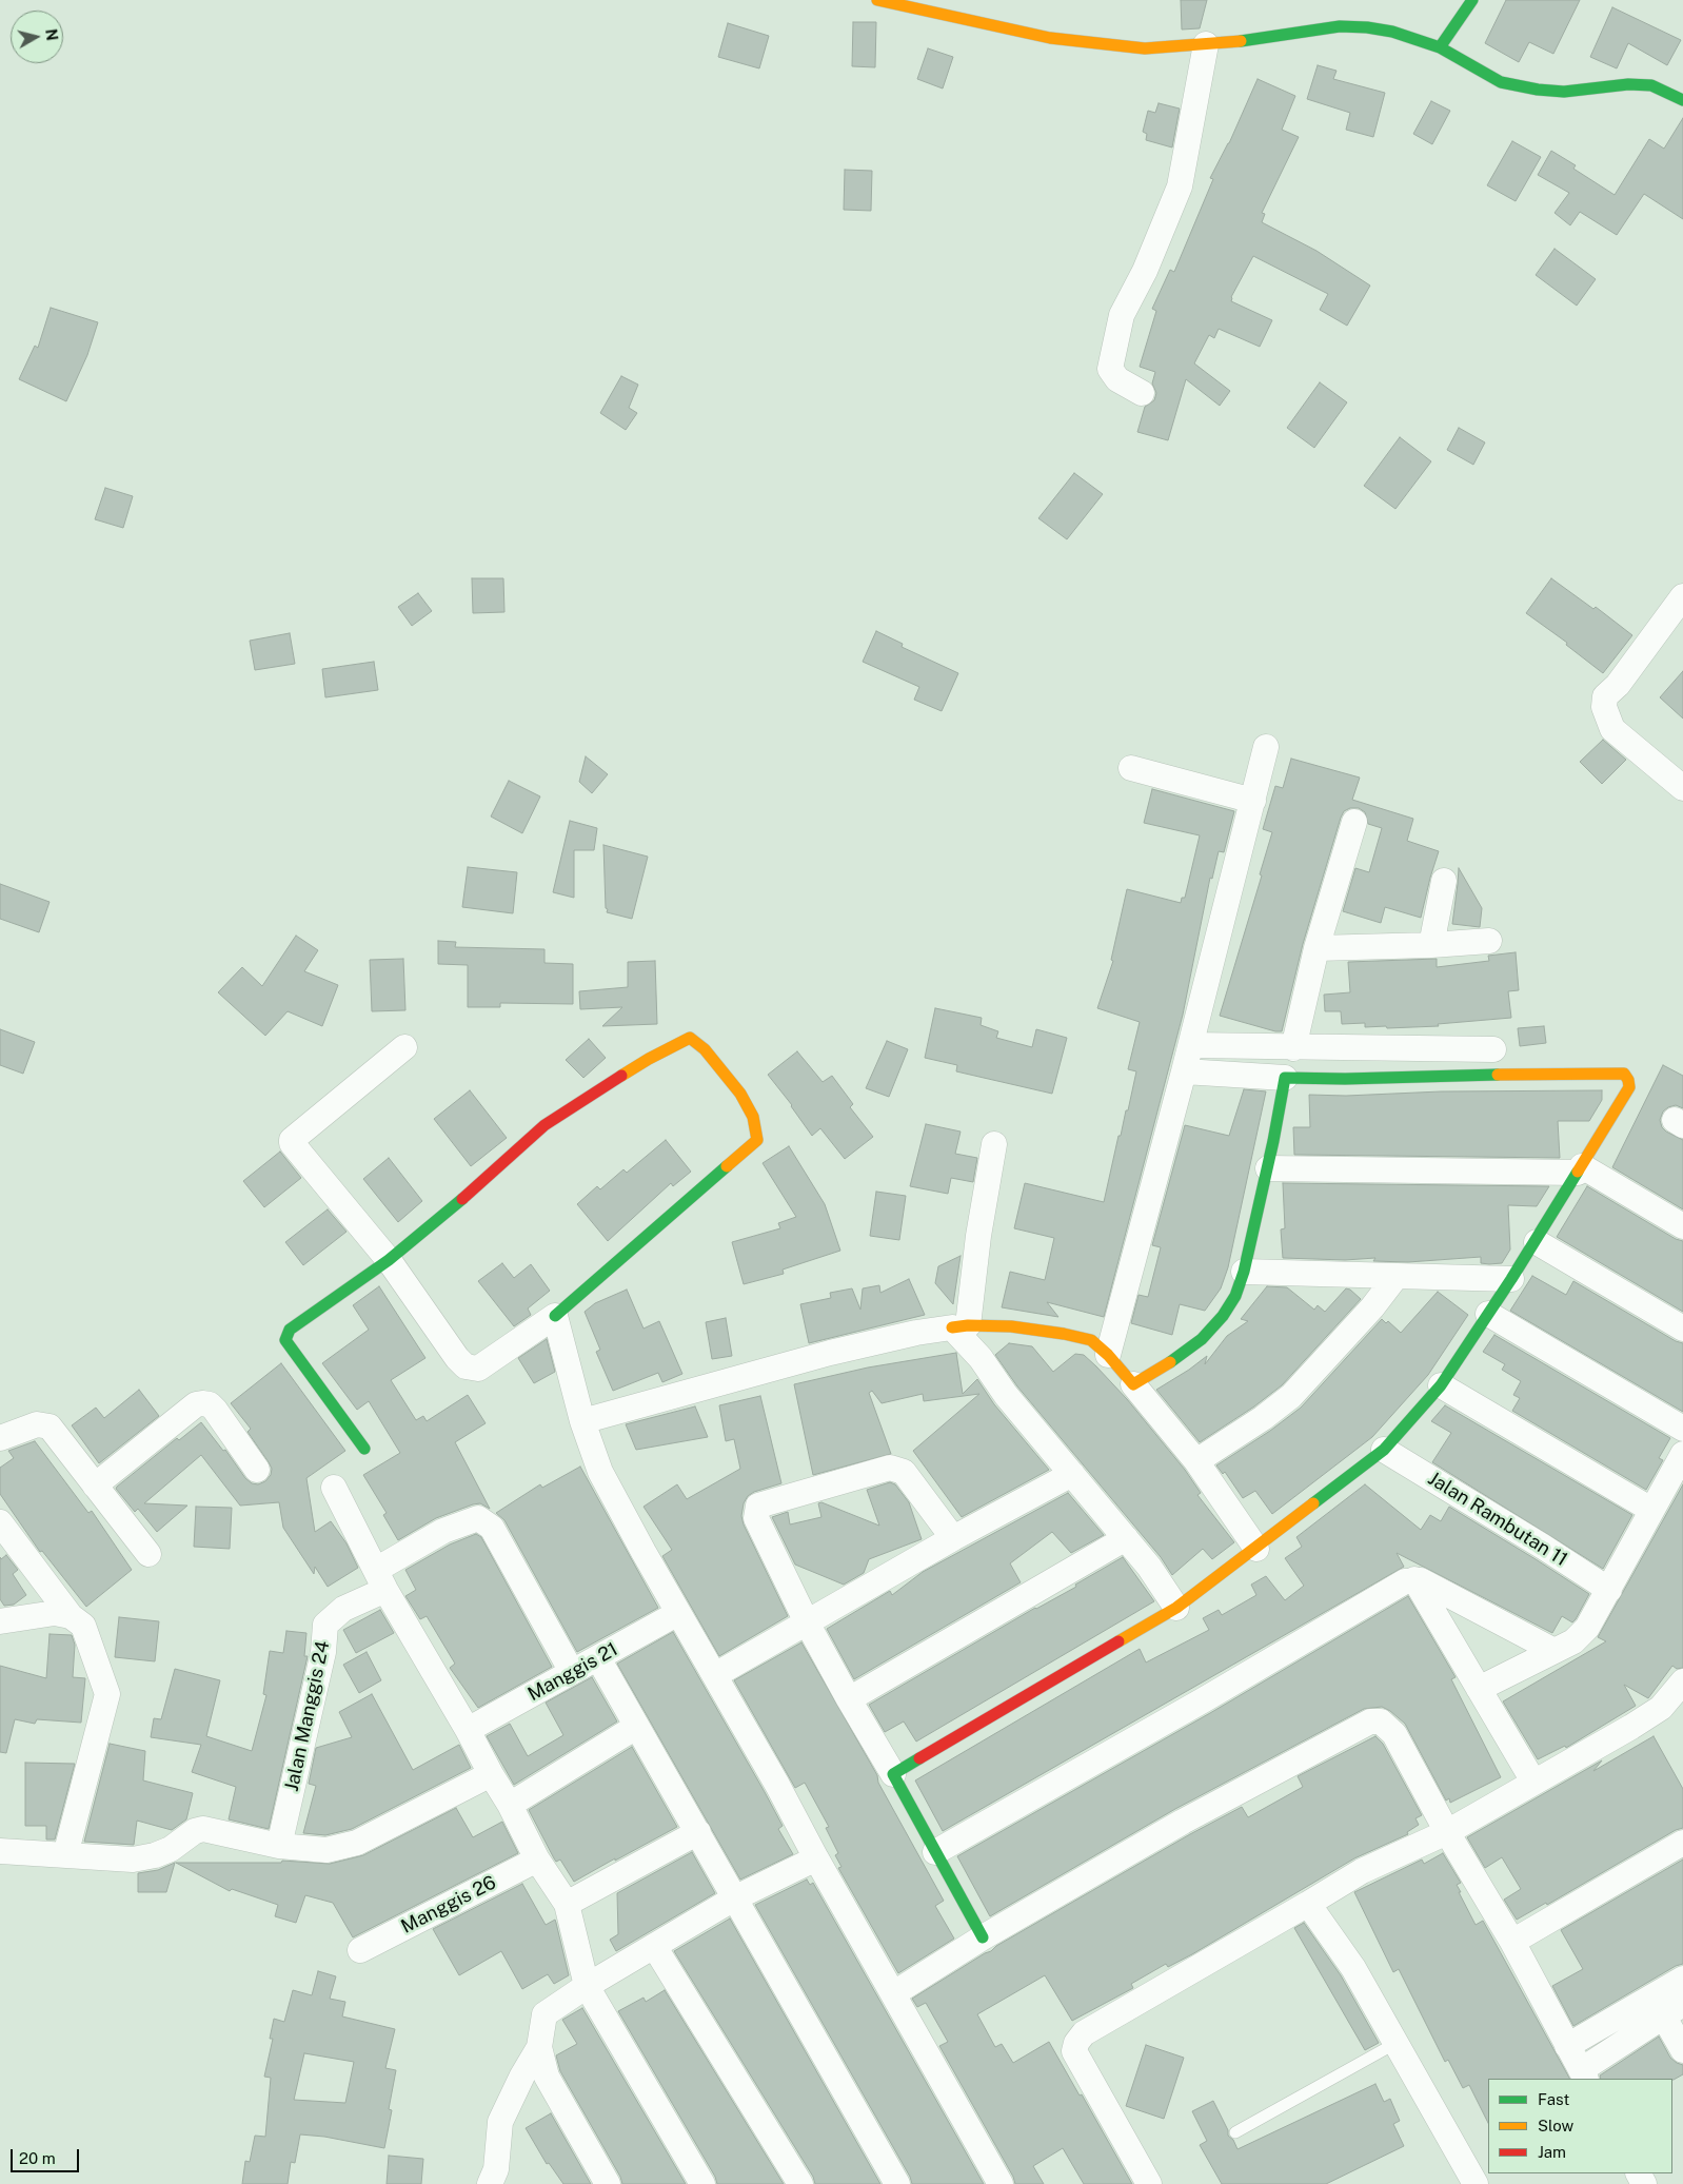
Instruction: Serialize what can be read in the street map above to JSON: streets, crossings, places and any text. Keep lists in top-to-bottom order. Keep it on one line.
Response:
{"streets":{"street":["Jalan Rambutan 11","Manggis 21","Jalan Manggis 24","Manggis 26"]},"crossings":[["Manggis 21","Jalan Manggis 24"]],"legend":["Fast","Slow","Jam"],"scale_bar":"20 m","north":"right"}
